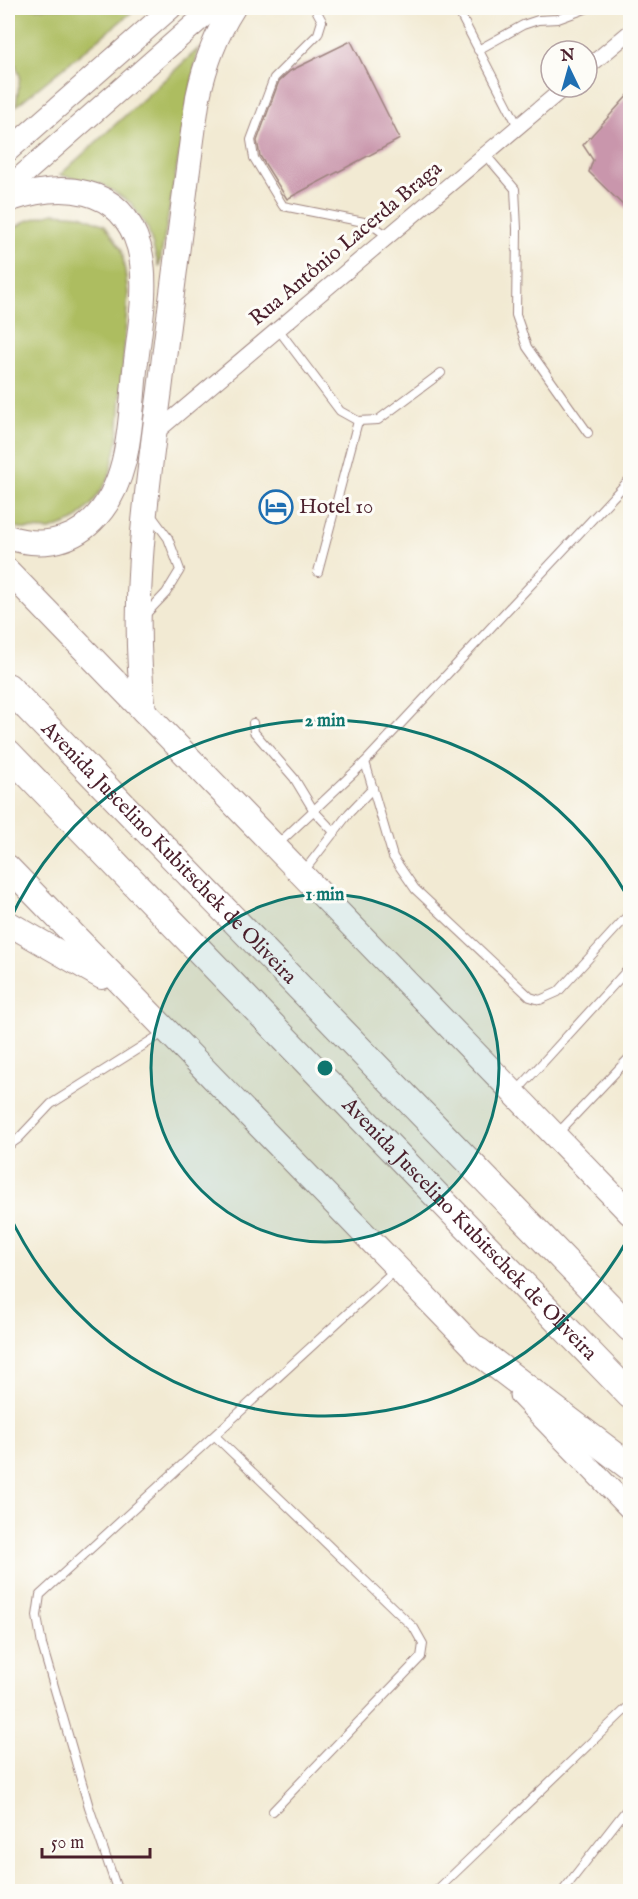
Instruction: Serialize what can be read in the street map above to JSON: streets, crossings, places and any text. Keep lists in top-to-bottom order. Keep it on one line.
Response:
{"streets":{"highway":["Avenida Juscelino Kubitschek de Oliveira"],"street":["Rua Antônio Lacerda Braga"]},"places":{"hotel":["Hotel 10"]},"scale_bar":"50 m","north":"top","rings":["2 min","1 min"]}
